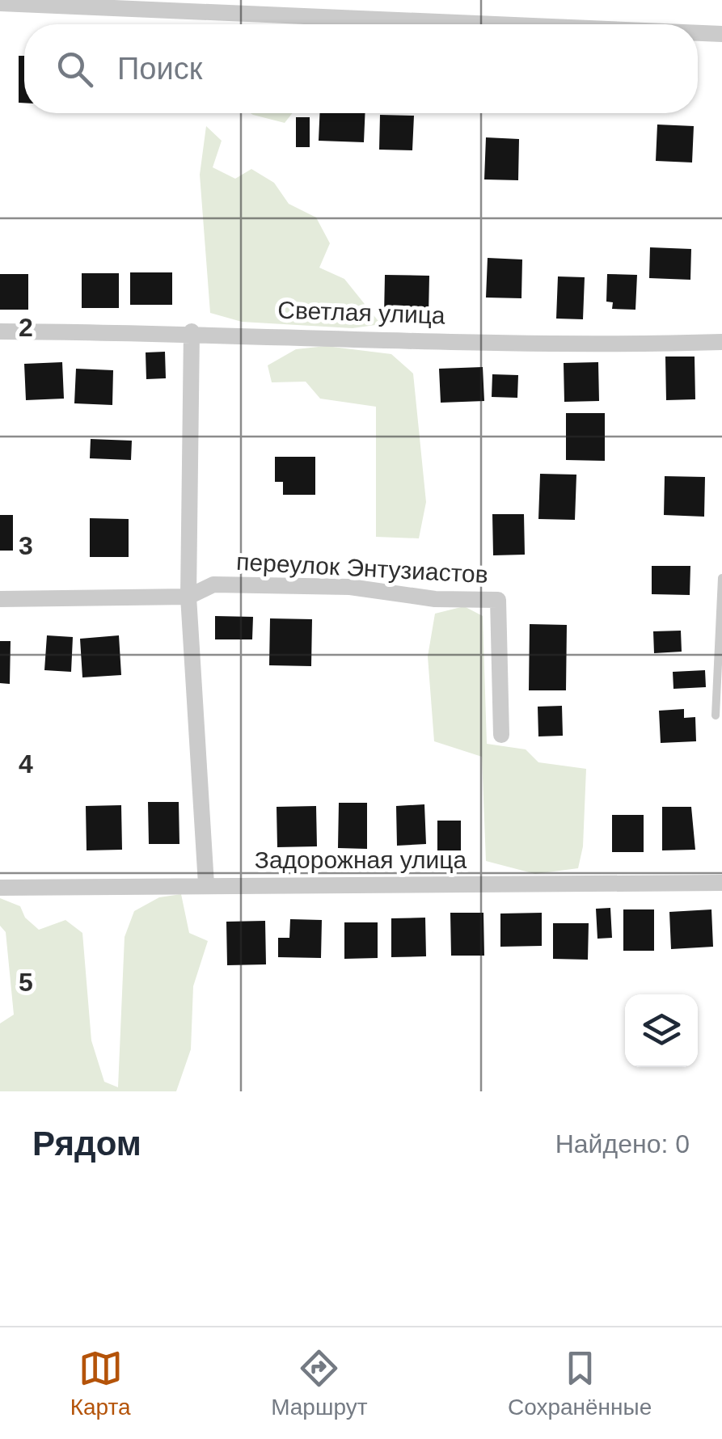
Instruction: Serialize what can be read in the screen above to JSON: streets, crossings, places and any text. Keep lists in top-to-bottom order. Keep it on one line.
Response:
{"streets":{"street":["Светлая улица","переулок Энтузиастов","Задорожная улица"]},"page":{"search":"Поиск","heading":["Рядом","Найдено: 0"],"nav":["Карта","Маршрут","Сохранённые"]},"grid":{"rows":["2","3","4","5"]}}
